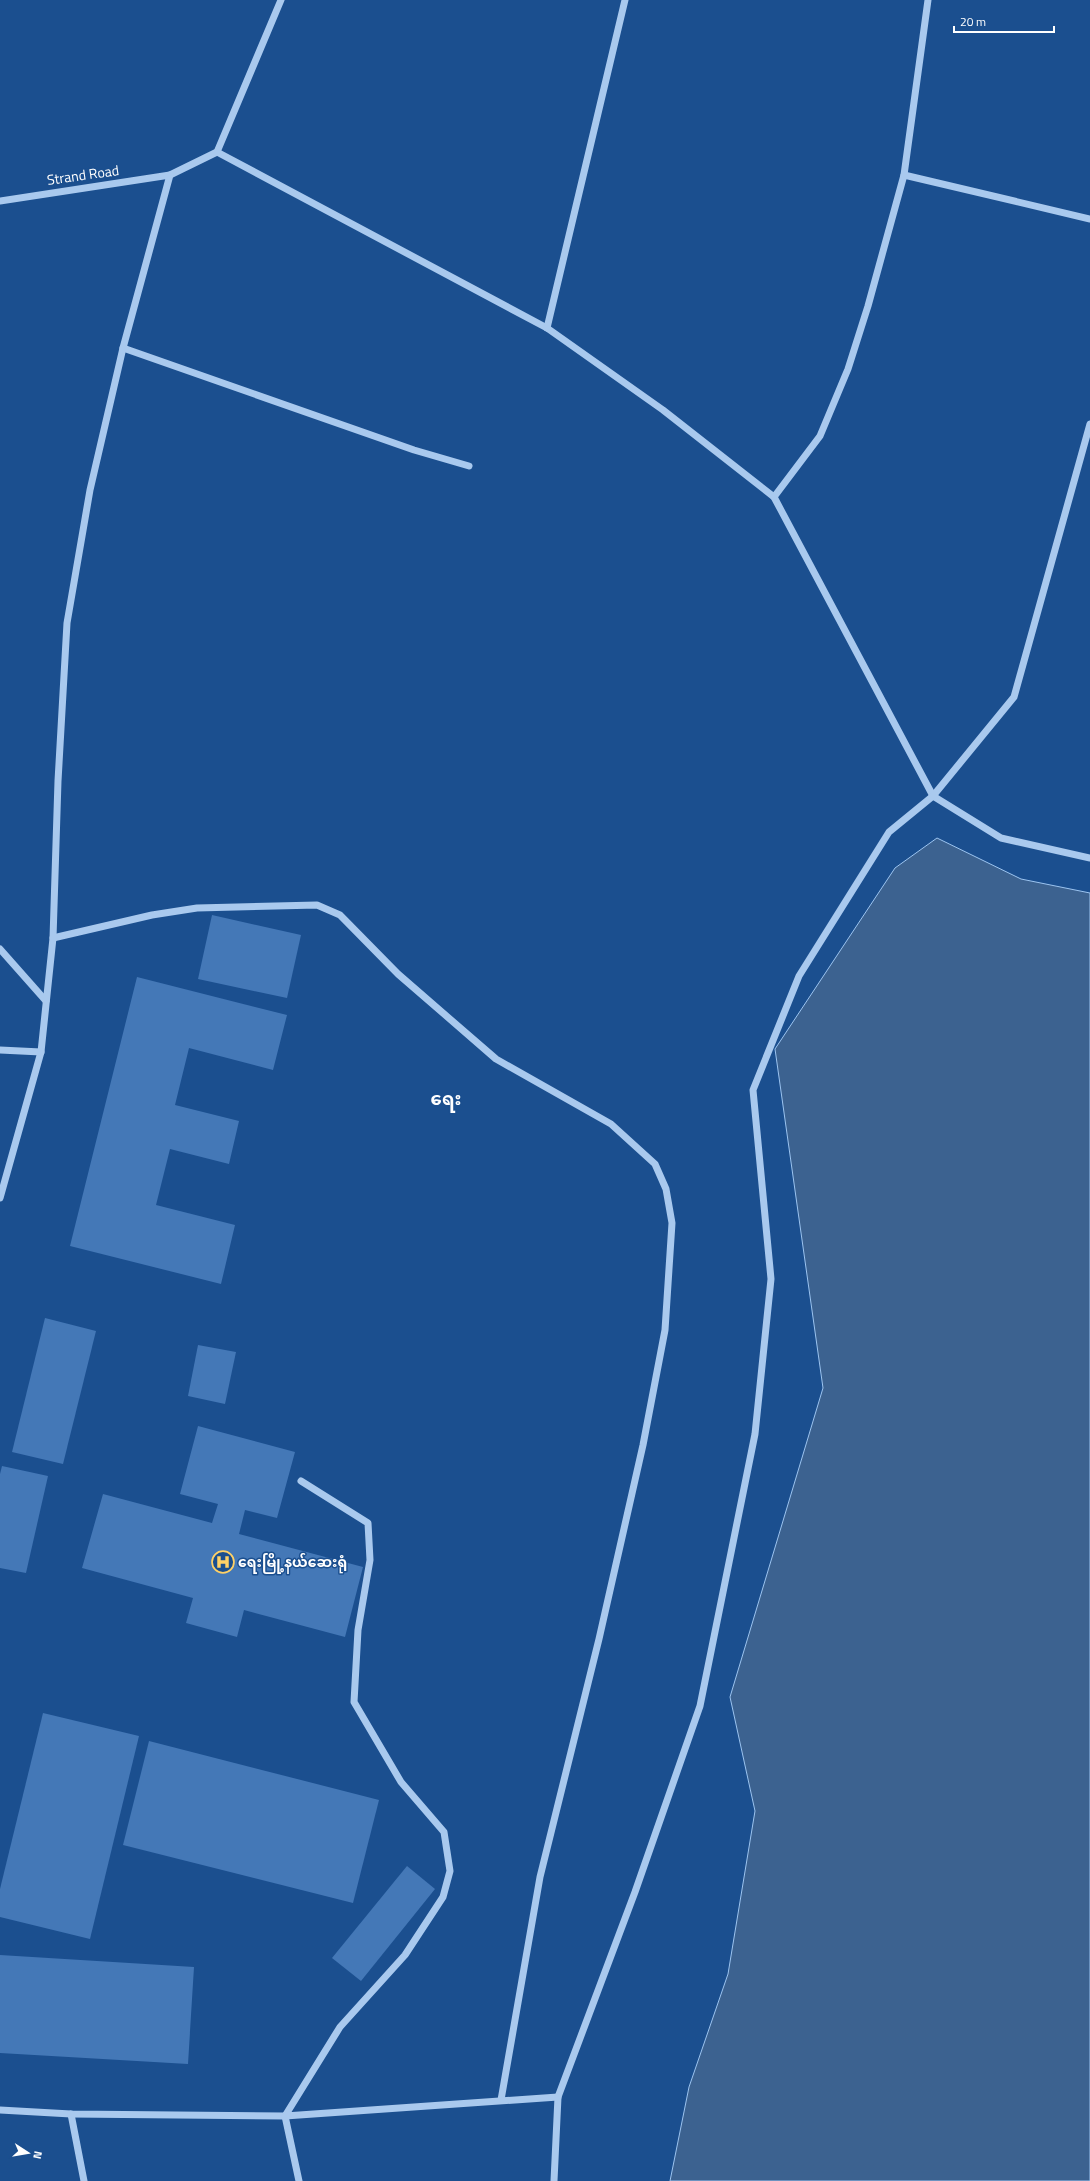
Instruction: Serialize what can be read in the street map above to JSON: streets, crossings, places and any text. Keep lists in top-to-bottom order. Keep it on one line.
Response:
{"streets":{"street":["Strand Road"]},"districts":["ရေး"],"places":{"hospital":["ရေးမြို့နယ်ဆေးရုံ"]},"scale_bar":"20 m","north":"right"}
